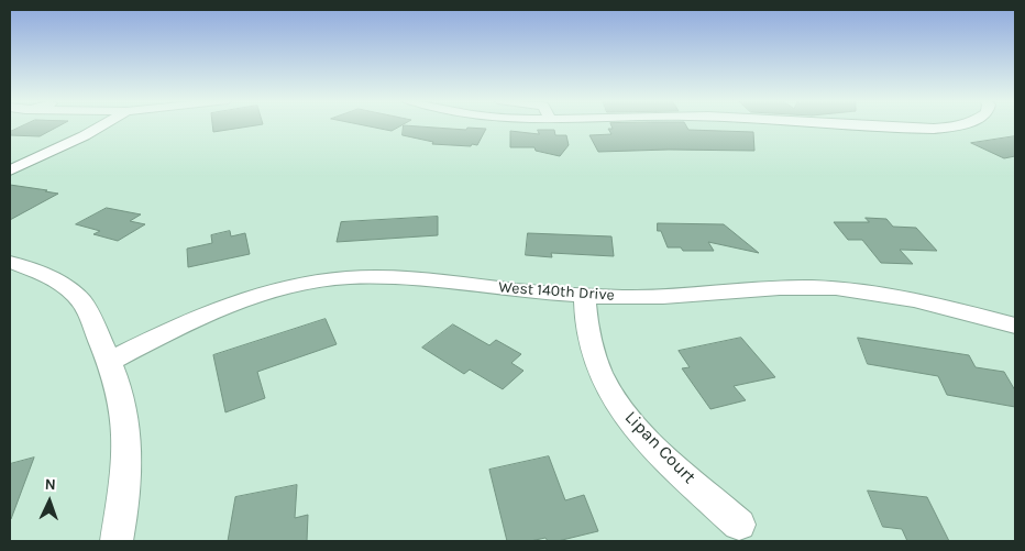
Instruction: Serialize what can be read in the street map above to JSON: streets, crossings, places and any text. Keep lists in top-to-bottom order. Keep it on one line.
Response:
{"streets":{"street":["West 140th Drive","Lipan Court"]},"crossings":[["West 140th Drive","Lipan Court"]],"north":"top"}
